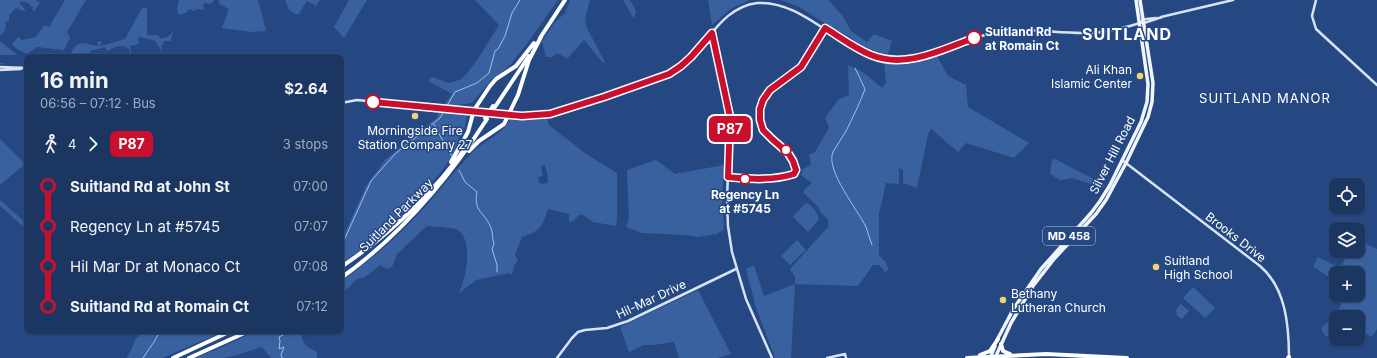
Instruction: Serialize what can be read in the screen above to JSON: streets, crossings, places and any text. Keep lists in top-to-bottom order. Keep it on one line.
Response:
{"streets":{"highway":["Suitland Parkway"],"main road":["Silver Hill Road","MD 458"],"street":["Brooks Drive","Hil-Mar Drive"]},"crossings":[["Silver Hill Road","Brooks Drive"]],"districts":["SUITLAND","SUITLAND MANOR"],"places":["Suitland Rd at Romain Ct","Ali Khan Islamic Center","Morningside Fire Station Company 27","Regency Ln at #5745","Suitland High School","Bethany Lutheran Church"],"lines":["bus line P87"],"page":{"on_map":"P87","heading":["16 min","06:56 – 07:12 · Bus","$2.64"],"legs":["4","P87","3 stops"],"list":[{"name":"Suitland Rd at John St","value":"07:00"},{"name":"Regency Ln at #5745","value":"07:07"},{"name":"Hil Mar Dr at Monaco Ct","value":"07:08"},{"name":"Suitland Rd at Romain Ct","value":"07:12"}],"map_buttons":["+","−"]}}
